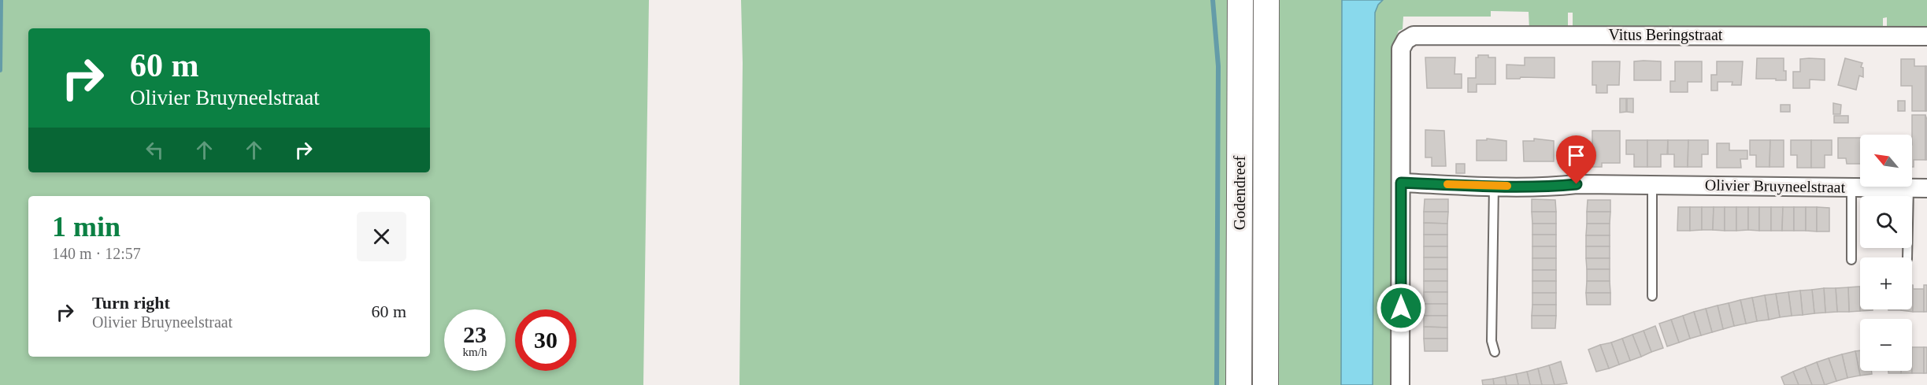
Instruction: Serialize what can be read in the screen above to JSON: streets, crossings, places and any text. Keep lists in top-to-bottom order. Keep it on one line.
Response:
{"streets":{"main road":["Godendreef"],"street":["Vitus Beringstraat","Olivier Bruyneelstraat"]},"crossings":[["Vitus Beringstraat","Olivier Bruyneelstraat"]],"north":"top left","page":{"turn":["60 m","Olivier Bruyneelstraat"],"map_buttons":["+","−"],"heading":["1 min","140 m · 12:57"],"list":[{"name":"Turn right","note":"Olivier Bruyneelstraat","value":"60 m"}],"speed":"23 km/h","limit":"30"}}
